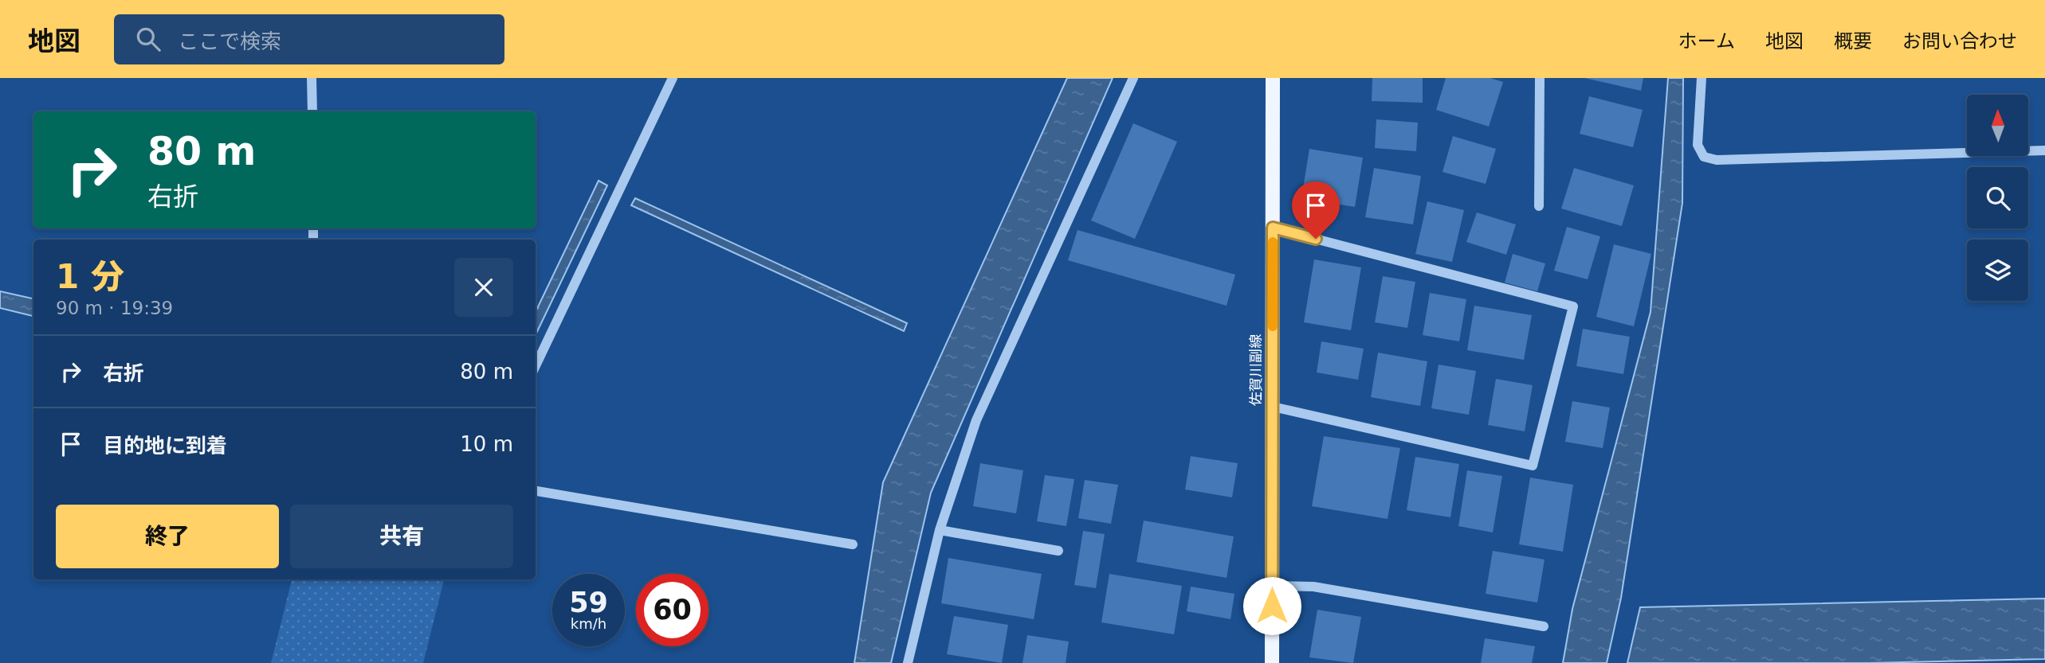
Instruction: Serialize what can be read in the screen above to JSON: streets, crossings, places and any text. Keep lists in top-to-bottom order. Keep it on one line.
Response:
{"streets":{"main road":["佐賀川副線"]},"north":"top","page":{"header":"地図","search":"ここで検索","nav":["ホーム","地図","概要","お問い合わせ"],"turn":["80 m","右折"],"heading":["1 分","90 m · 19:39"],"list":[{"name":"右折","value":"80 m"},{"name":"目的地に到着","value":"10 m"}],"buttons":["終了","共有"],"speed":"59 km/h","limit":"60"}}
